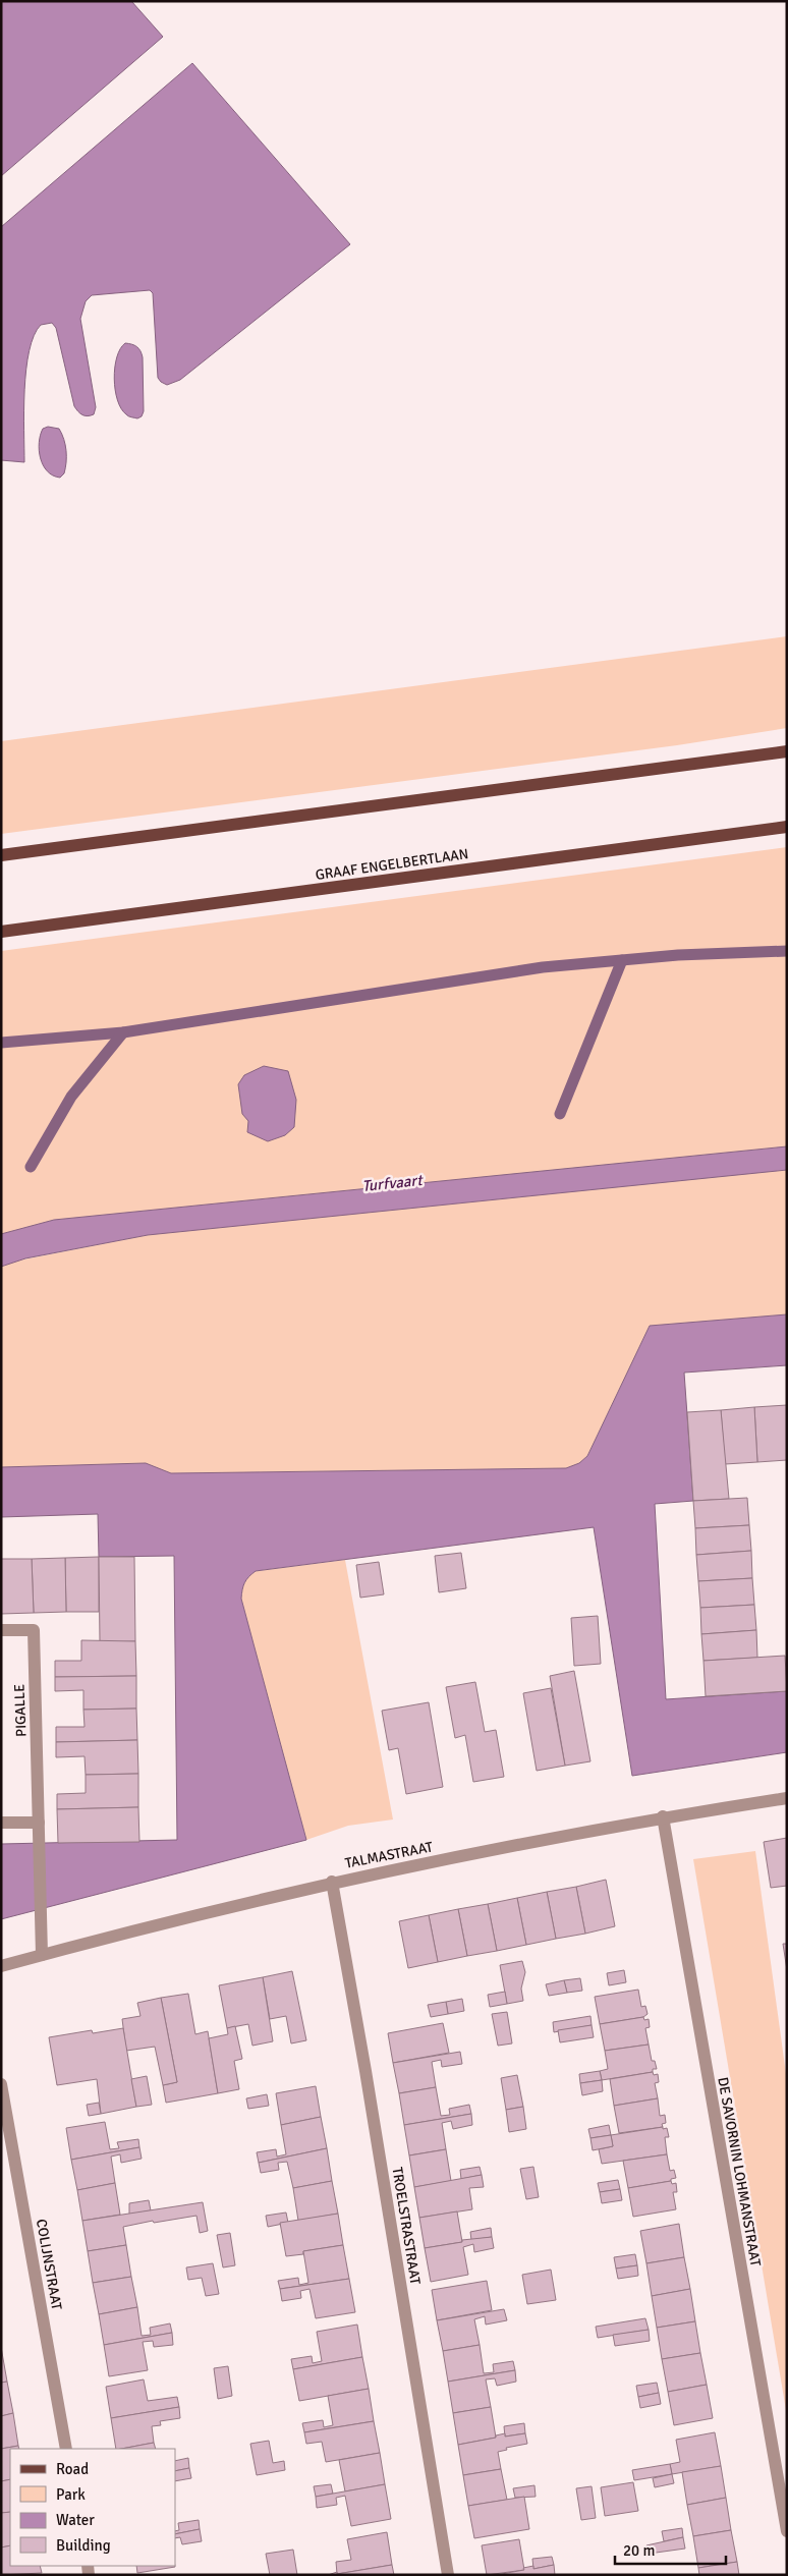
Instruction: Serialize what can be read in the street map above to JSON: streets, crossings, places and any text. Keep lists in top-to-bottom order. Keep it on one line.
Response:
{"streets":{"main road":["GRAAF ENGELBERTLAAN"],"street":["PIGALLE","TALMASTRAAT","DE SAVORNIN LOHMANSTRAAT","TROELSTRASTRAAT","COLIJNSTRAAT"]},"crossings":[["PIGALLE","TALMASTRAAT"],["TALMASTRAAT","DE SAVORNIN LOHMANSTRAAT"],["TALMASTRAAT","TROELSTRASTRAAT"]],"water":["Turfvaart"],"legend":["Road","Park","Water","Building"],"scale_bar":"20 m"}
